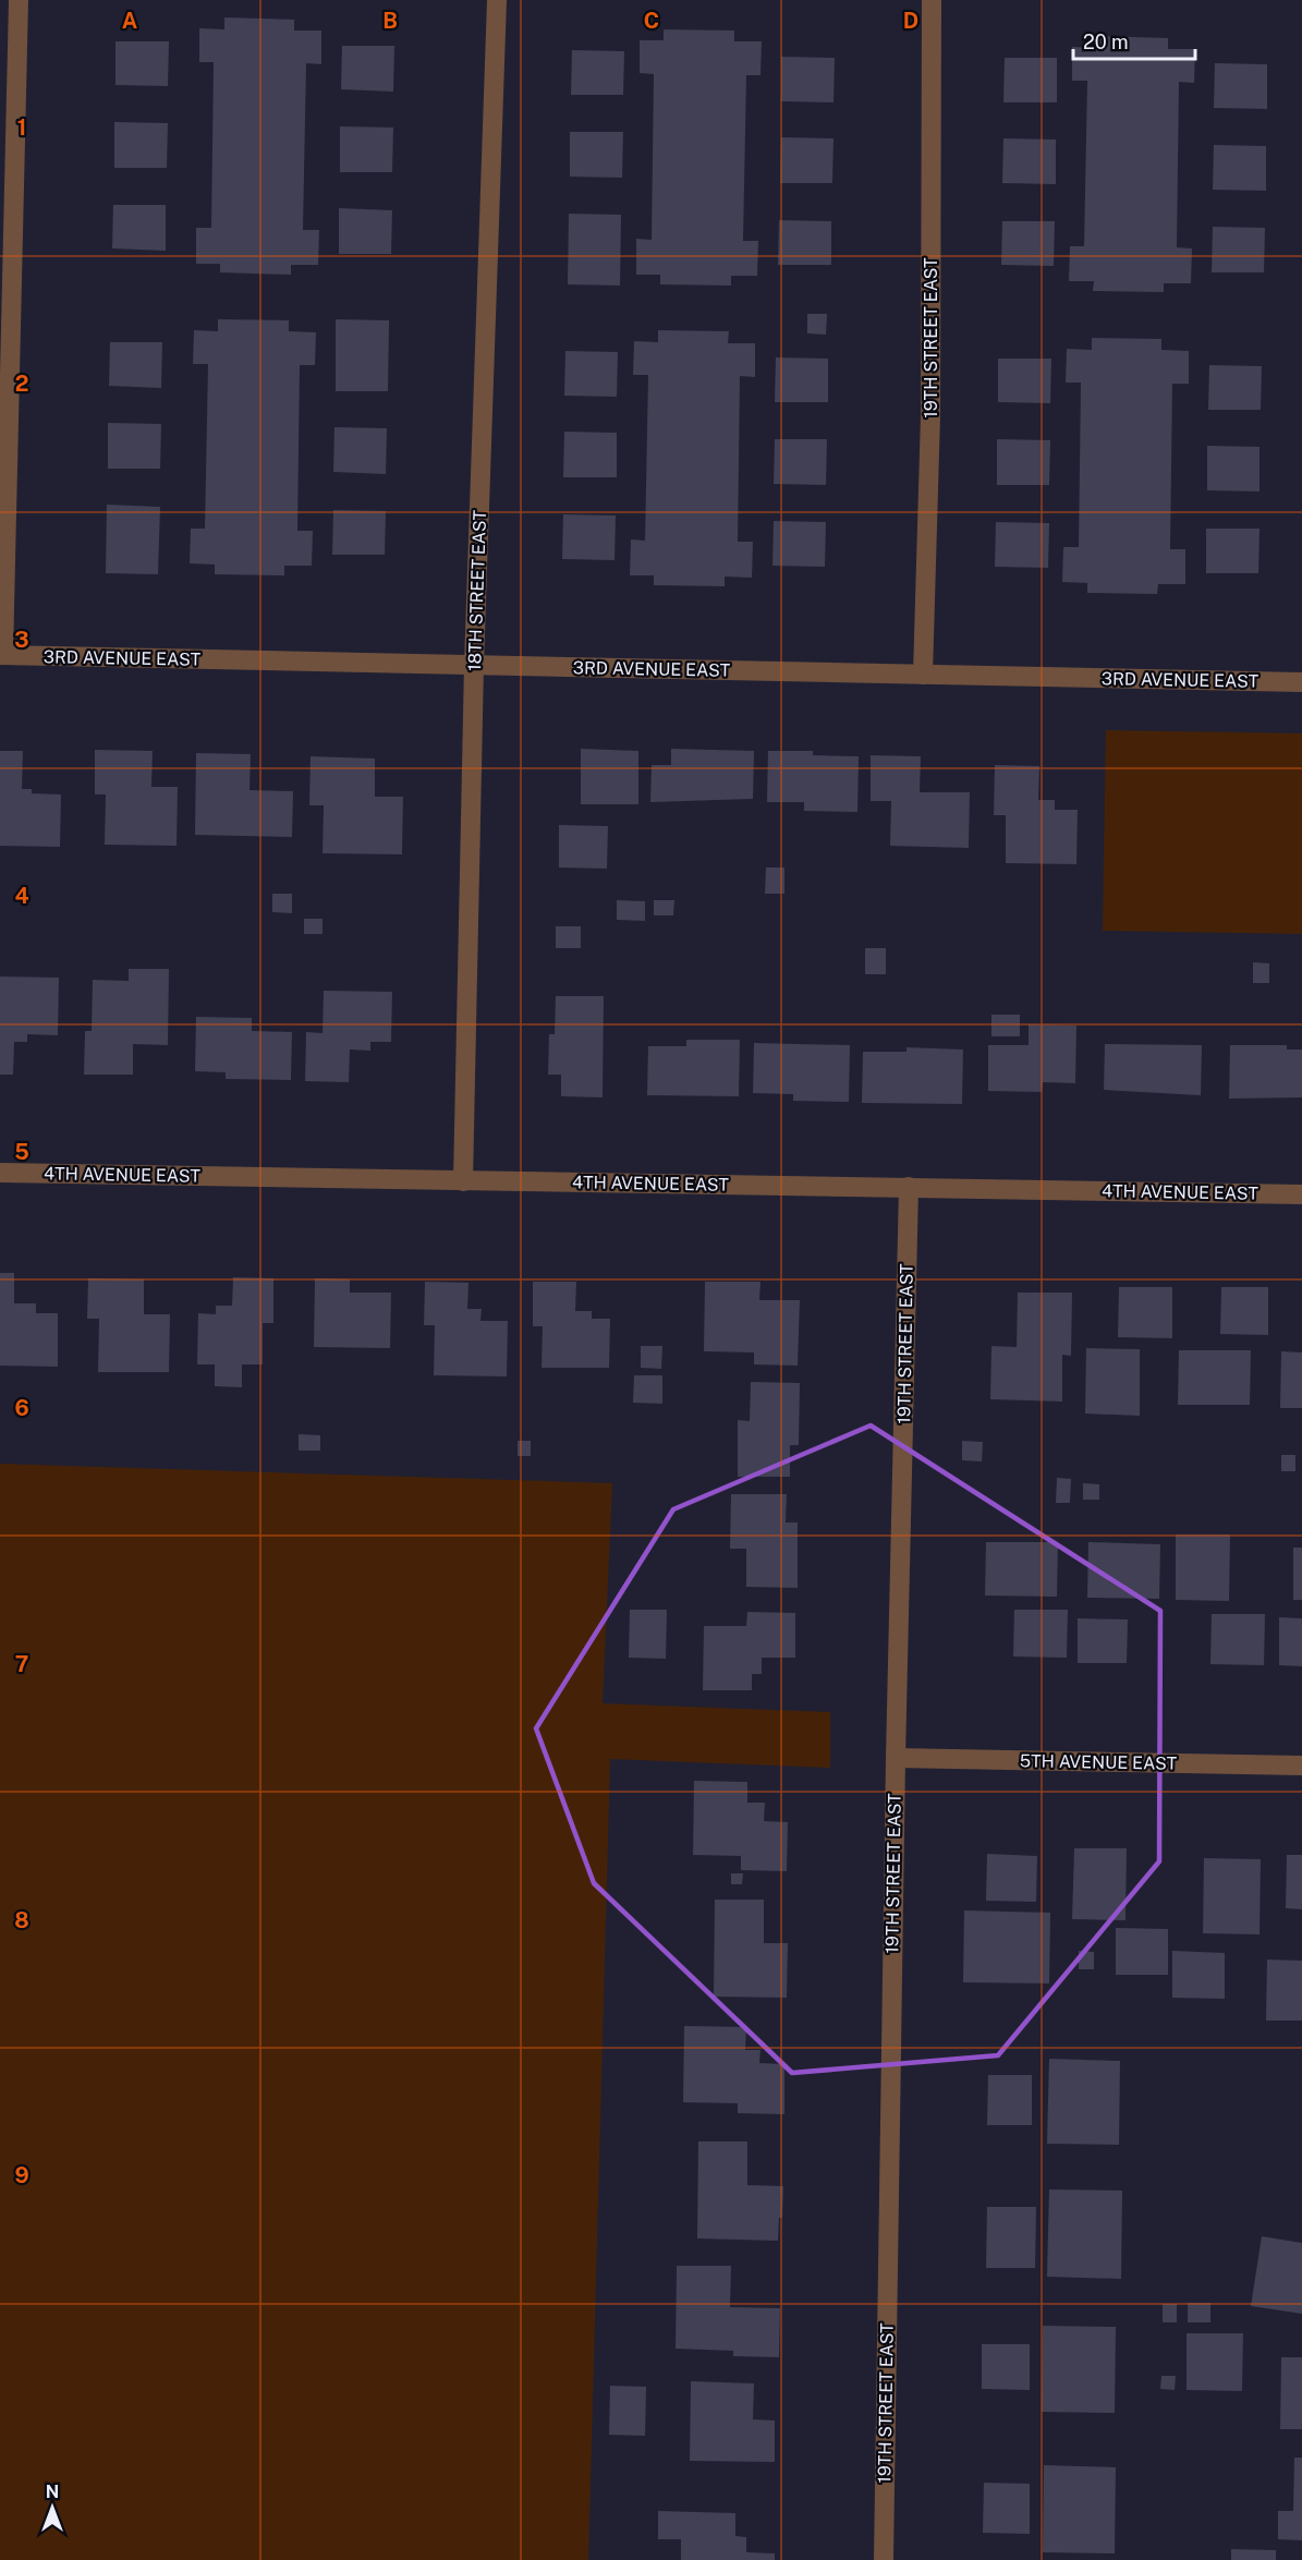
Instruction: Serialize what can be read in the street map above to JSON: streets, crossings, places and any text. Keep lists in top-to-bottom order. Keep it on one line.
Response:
{"streets":{"street":["19TH STREET EAST","18TH STREET EAST","3RD AVENUE EAST","4TH AVENUE EAST","5TH AVENUE EAST"]},"crossings":[["19TH STREET EAST","3RD AVENUE EAST"],["19TH STREET EAST","4TH AVENUE EAST"],["19TH STREET EAST","5TH AVENUE EAST"],["18TH STREET EAST","3RD AVENUE EAST"],["18TH STREET EAST","4TH AVENUE EAST"]],"scale_bar":"20 m","north":"top","grid":{"columns":["A","B","C","D"],"rows":["1","2","3","4","5","6","7","8","9"]}}
